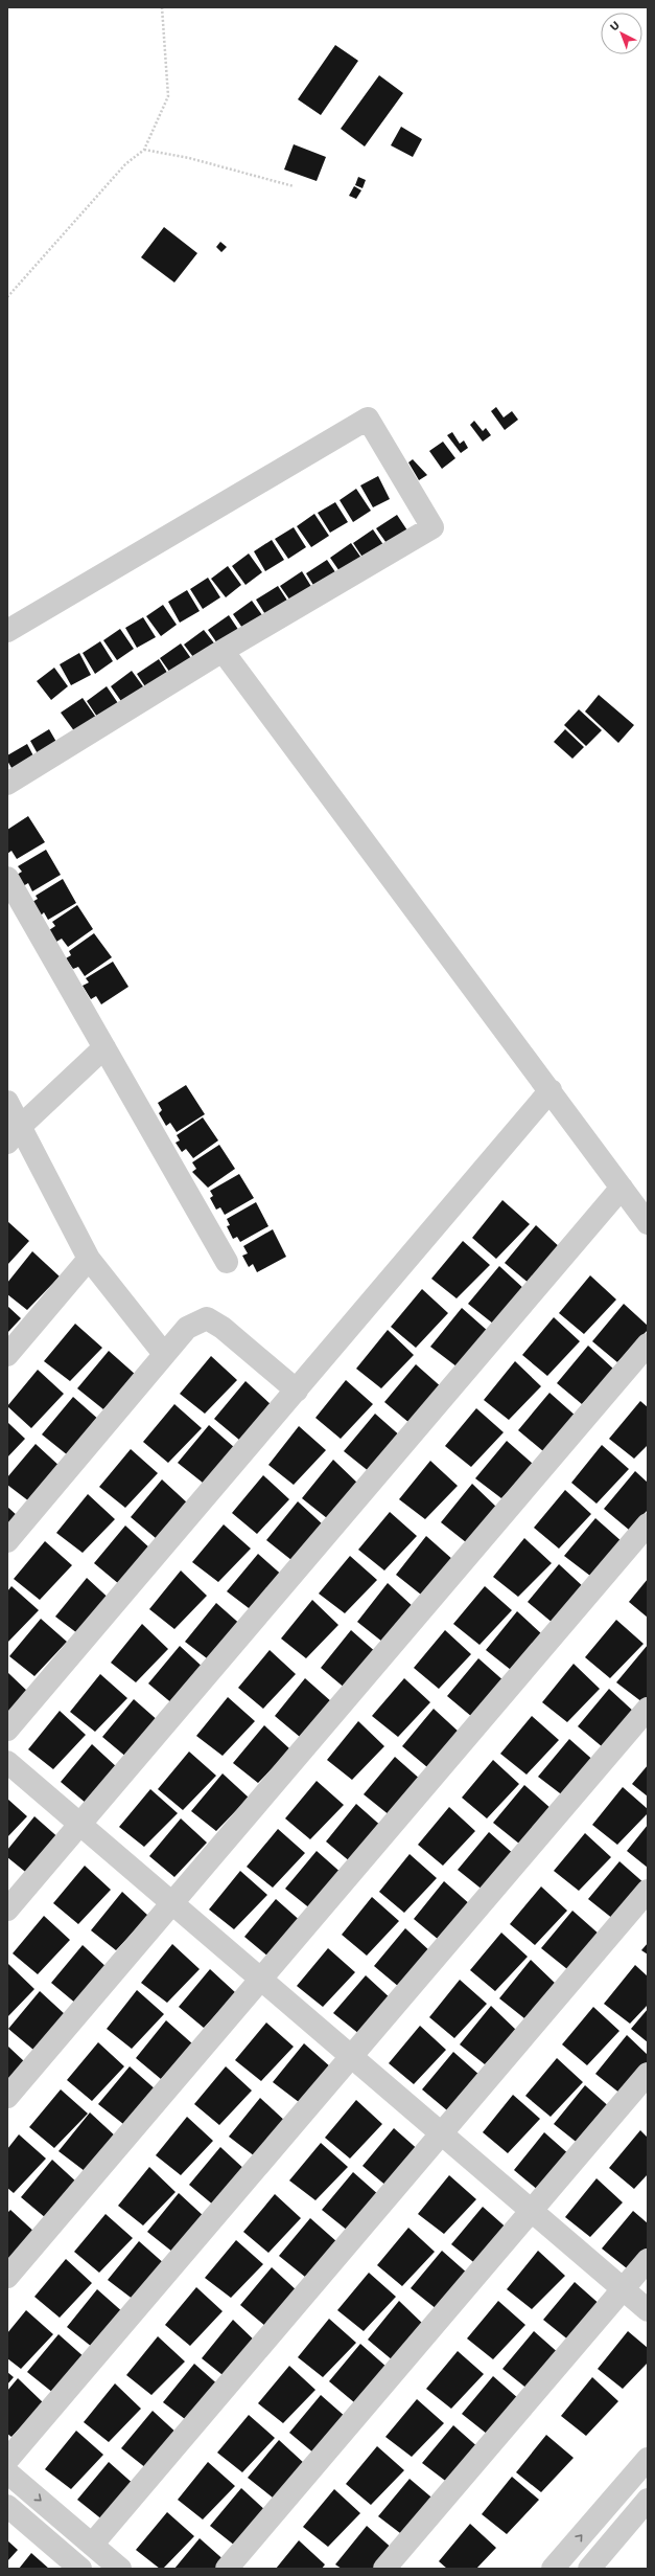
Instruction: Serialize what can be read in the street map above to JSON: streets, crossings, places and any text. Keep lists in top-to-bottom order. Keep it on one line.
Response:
{"north":"top left"}
